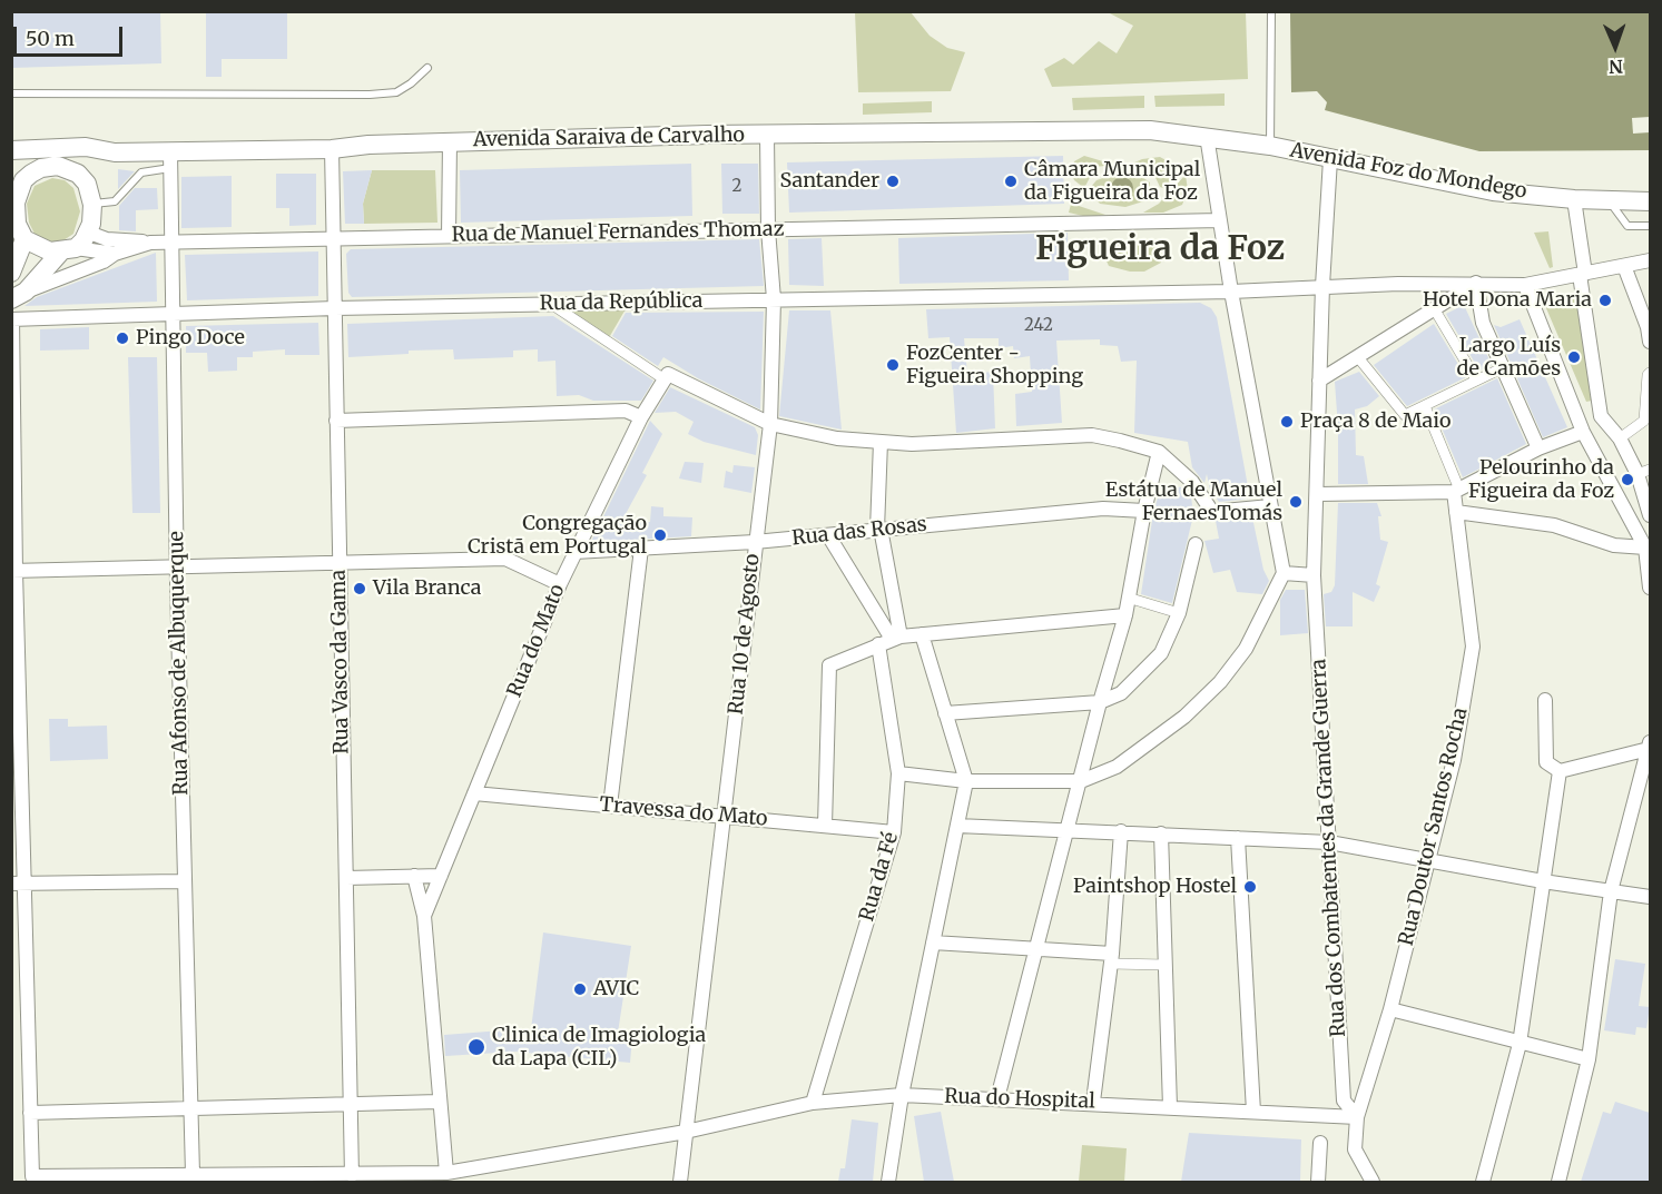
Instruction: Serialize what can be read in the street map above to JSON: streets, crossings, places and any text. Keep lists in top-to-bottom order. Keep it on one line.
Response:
{"streets":{"main road":["Avenida Saraiva de Carvalho","Avenida Foz do Mondego"],"street":["Rua de Manuel Fernandes Thomaz","Rua da República","Rua das Rosas","Rua 10 de Agosto","Rua do Mato","Rua Vasco da Gama","Rua Afonso de Albuquerque","Travessa do Mato","Rua Doutor Santos Rocha","Rua dos Combatentes da Grande Guerra","Rua da Fé","Rua do Hospital"]},"crossings":[["Avenida Saraiva de Carvalho","Avenida Foz do Mondego"],["Avenida Saraiva de Carvalho","Rua 10 de Agosto"],["Avenida Saraiva de Carvalho","Rua Vasco da Gama"],["Avenida Saraiva de Carvalho","Rua Afonso de Albuquerque"],["Rua de Manuel Fernandes Thomaz","Rua 10 de Agosto"],["Rua de Manuel Fernandes Thomaz","Rua Vasco da Gama"],["Rua de Manuel Fernandes Thomaz","Rua Afonso de Albuquerque"],["Rua da República","Rua 10 de Agosto"],["Rua da República","Rua Vasco da Gama"],["Rua da República","Rua Afonso de Albuquerque"],["Rua das Rosas","Rua 10 de Agosto"],["Rua das Rosas","Rua do Mato"],["Rua das Rosas","Rua da Fé"],["Rua 10 de Agosto","Travessa do Mato"],["Rua 10 de Agosto","Rua do Hospital"],["Rua do Mato","Travessa do Mato"],["Rua Vasco da Gama","Rua do Hospital"],["Rua Afonso de Albuquerque","Rua do Hospital"],["Travessa do Mato","Rua da Fé"],["Rua Doutor Santos Rocha","Rua dos Combatentes da Grande Guerra"],["Rua Doutor Santos Rocha","Rua do Hospital"],["Rua dos Combatentes da Grande Guerra","Rua do Hospital"],["Rua da Fé","Rua do Hospital"]],"districts":["Figueira da Foz"],"places":["Santander","Câmara Municipal da Figueira da Foz","Hotel Dona Maria","Pingo Doce","Largo Luís de Camões","FozCenter - Figueira Shopping","Praça 8 de Maio","Pelourinho da Figueira da Foz","Estátua de Manuel FernaesTomás","Congregação Cristã em Portugal","Vila Branca","Paintshop Hostel","AVIC","Clinica de Imagiologia da Lapa (CIL)"],"house_numbers":["2","242"],"scale_bar":"50 m","north":"bottom"}
